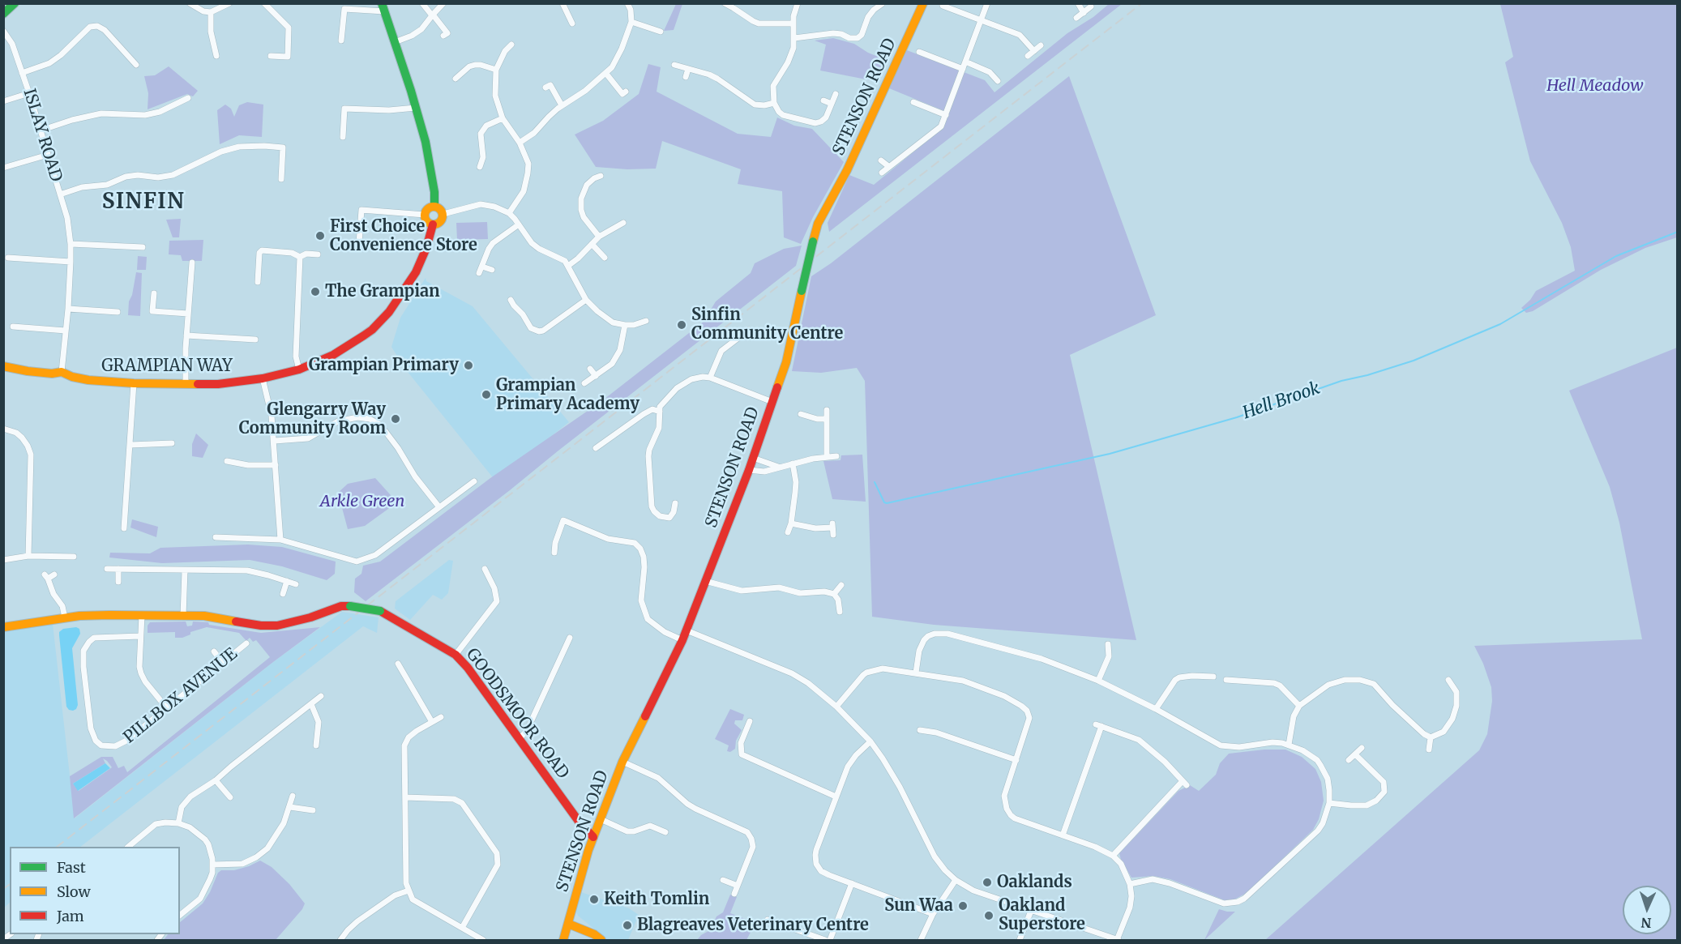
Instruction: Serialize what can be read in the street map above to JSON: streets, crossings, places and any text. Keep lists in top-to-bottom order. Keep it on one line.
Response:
{"streets":{"street":["STENSON ROAD","ISLAY ROAD","GRAMPIAN WAY","PILLBOX AVENUE","GOODSMOOR ROAD"]},"crossings":[["STENSON ROAD","GOODSMOOR ROAD"],["ISLAY ROAD","GRAMPIAN WAY"]],"districts":["SINFIN"],"water":["Hell Brook"],"parks":["Hell Meadow","Arkle Green"],"places":["First Choice Convenience Store","The Grampian","Sinfin Community Centre","Grampian Primary","Grampian Primary Academy","Glengarry Way Community Room","Oaklands","Keith Tomlin","Sun Waa","Oakland Superstore","Blagreaves Veterinary Centre"],"legend":["Fast","Slow","Jam"],"north":"bottom"}
